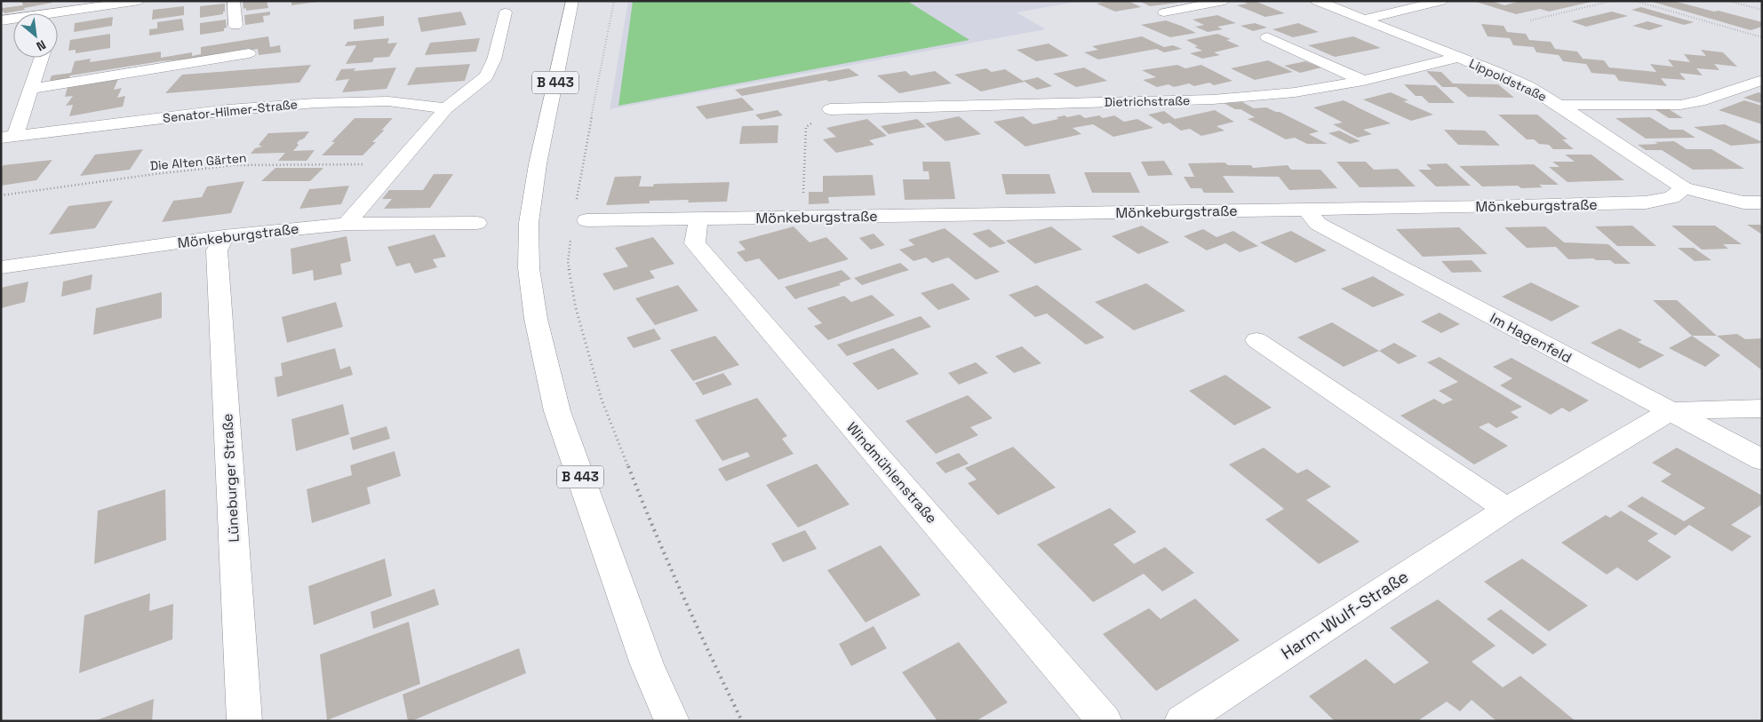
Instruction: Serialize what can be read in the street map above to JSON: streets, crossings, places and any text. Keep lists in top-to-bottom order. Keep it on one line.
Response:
{"streets":{"street":["Lippoldstraße","B 443","Dietrichstraße","Senator-Hilmer-Straße","Mönkeburgstraße","Im Hagenfeld","Windmühlenstraße","Lüneburger Straße","Harm-Wulf-Straße"],"path":["Die Alten Gärten"]},"crossings":[["Lippoldstraße","Dietrichstraße"],["Lippoldstraße","Mönkeburgstraße"],["Mönkeburgstraße","Im Hagenfeld"],["Mönkeburgstraße","Windmühlenstraße"],["Mönkeburgstraße","Lüneburger Straße"],["Im Hagenfeld","Harm-Wulf-Straße"]],"north":"bottom right"}
